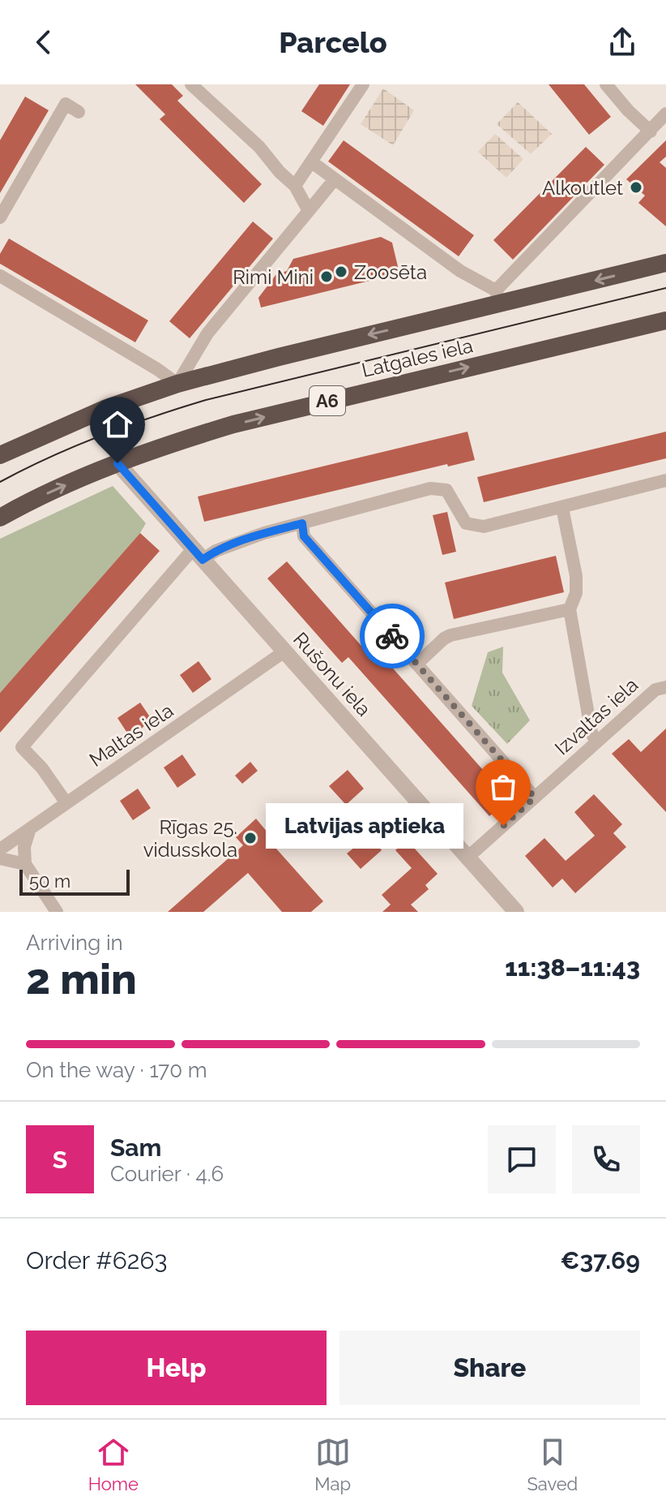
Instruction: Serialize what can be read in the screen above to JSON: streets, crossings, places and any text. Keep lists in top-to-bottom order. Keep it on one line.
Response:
{"streets":{"highway":["Latgales iela","A6"],"street":["Rušonu iela","Izvaltas iela","Maltas iela"]},"crossings":[["Latgales iela","Rušonu iela"],["Rušonu iela","Izvaltas iela"],["Rušonu iela","Maltas iela"]],"places":["Alkoutlet","Zoosēta","Rimi Mini","Latvijas aptieka","Rīgas 25. vidusskola"],"scale_bar":"50 m","page":{"header":"Parcelo","bubble":"Latvijas aptieka","scale":"50 m","heading":["2 min","Arriving in","11:38–11:43"],"panel":["Sam","Courier · 4.6","Order #6263","€37.69"],"bar":"On the way · 170 m","round":"S","buttons":["Help","Share"],"tabs":["Home","Map","Saved"]}}
